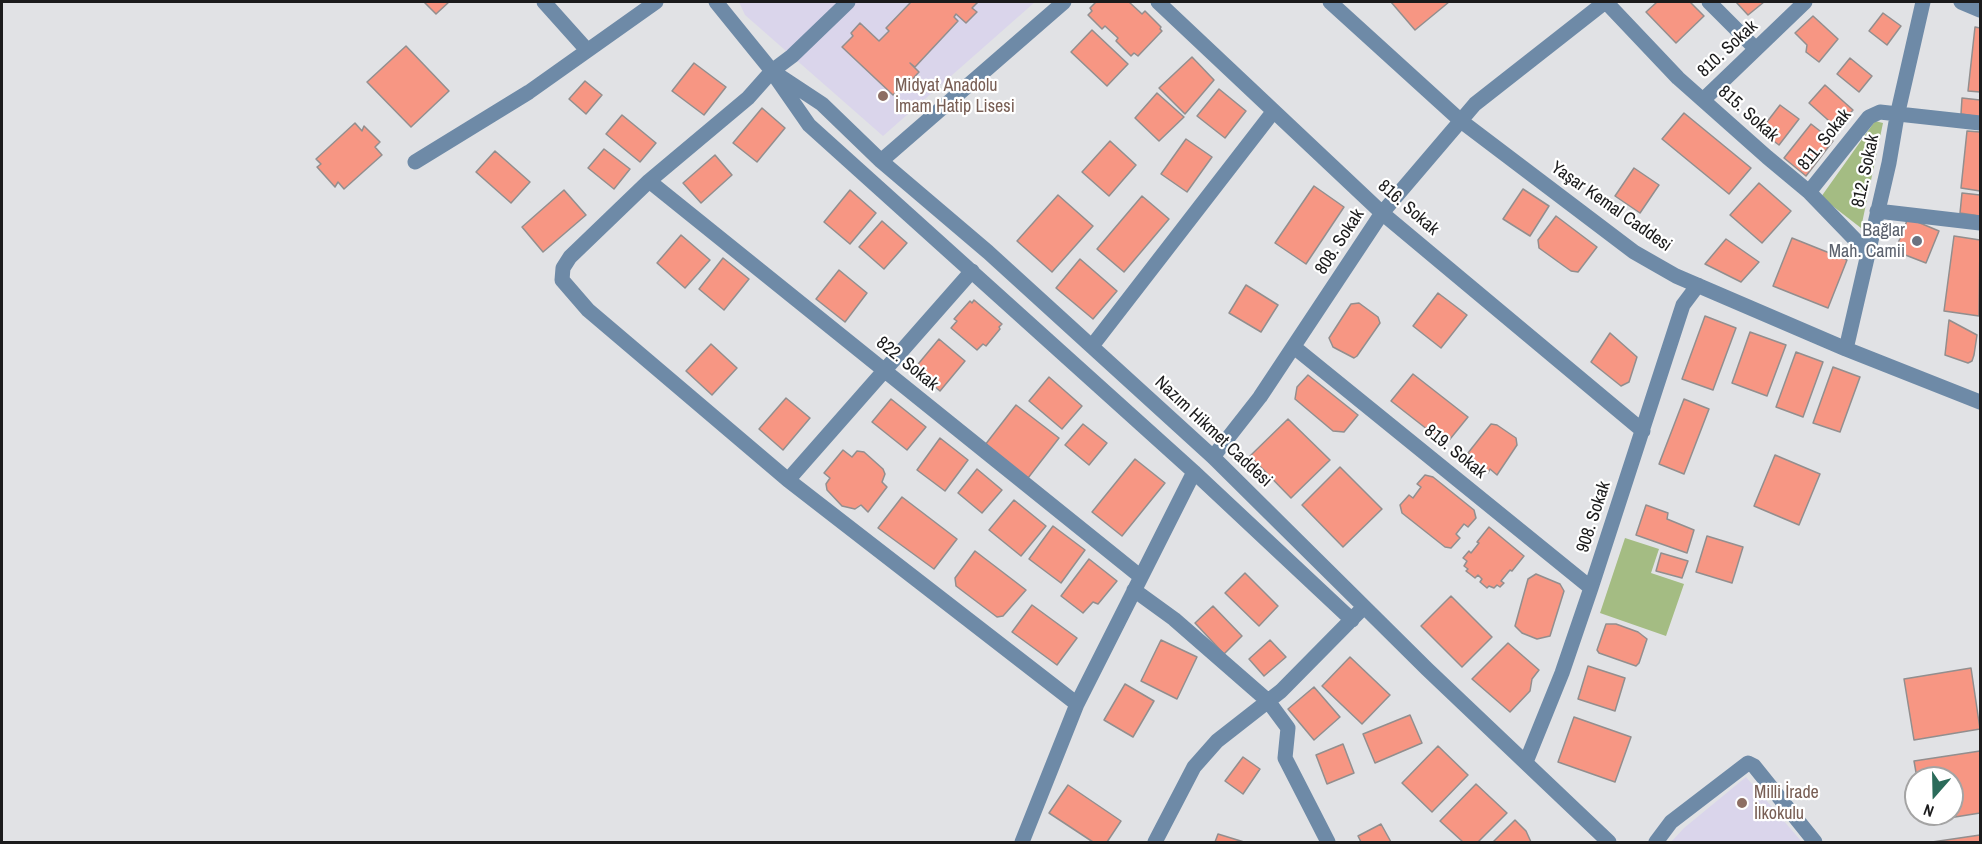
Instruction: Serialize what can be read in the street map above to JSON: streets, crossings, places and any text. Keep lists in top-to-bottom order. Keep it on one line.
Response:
{"streets":{"street":["810. Sokak","815. Sokak","811. Sokak","812. Sokak","Yaşar Kemal Caddesi","816. Sokak","808. Sokak","822. Sokak","Nazım Hikmet Caddesi","819. Sokak","908. Sokak"]},"crossings":[["810. Sokak","815. Sokak"],["815. Sokak","811. Sokak"],["815. Sokak","812. Sokak"],["815. Sokak","808. Sokak"],["811. Sokak","812. Sokak"],["812. Sokak","Yaşar Kemal Caddesi"],["Yaşar Kemal Caddesi","808. Sokak"],["Yaşar Kemal Caddesi","908. Sokak"],["816. Sokak","808. Sokak"],["816. Sokak","908. Sokak"],["808. Sokak","Nazım Hikmet Caddesi"],["808. Sokak","819. Sokak"],["Nazım Hikmet Caddesi","908. Sokak"],["819. Sokak","908. Sokak"]],"places":["Midyat Anadolu İmam Hatip Lisesi","Bağlar Mah. Camii","Milli İrade İlkokulu"],"north":"bottom"}
